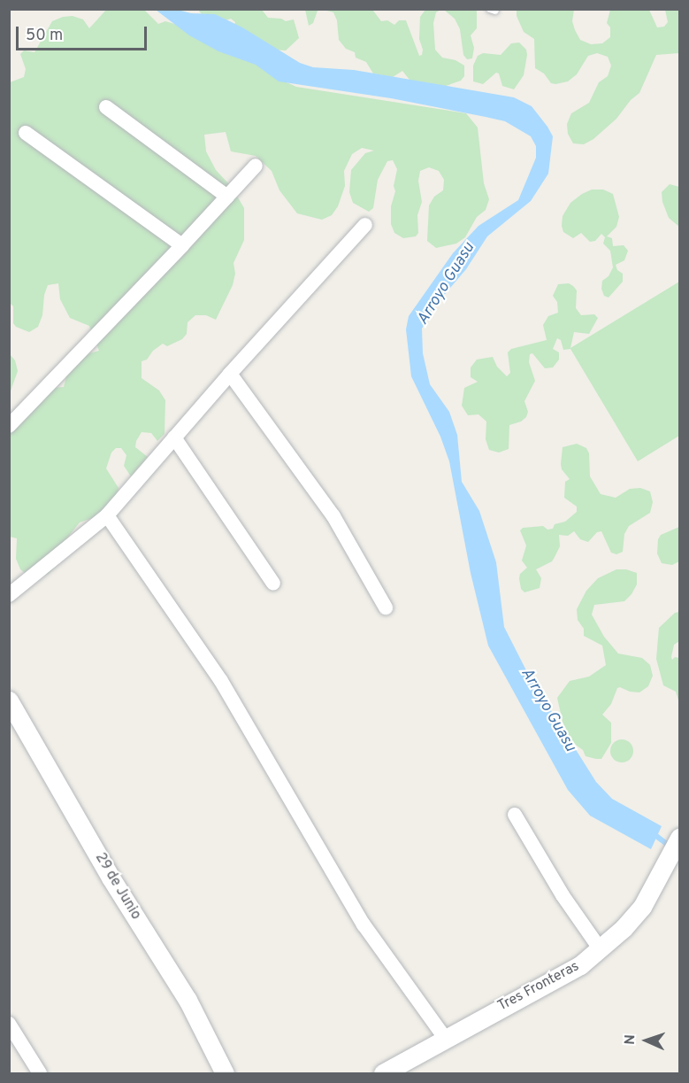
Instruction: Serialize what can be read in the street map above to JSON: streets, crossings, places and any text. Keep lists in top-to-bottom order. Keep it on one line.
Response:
{"streets":{"street":["29 de Junio","Tres Fronteras"]},"water":["Arroyo Guasu"],"scale_bar":"50 m","north":"left"}
